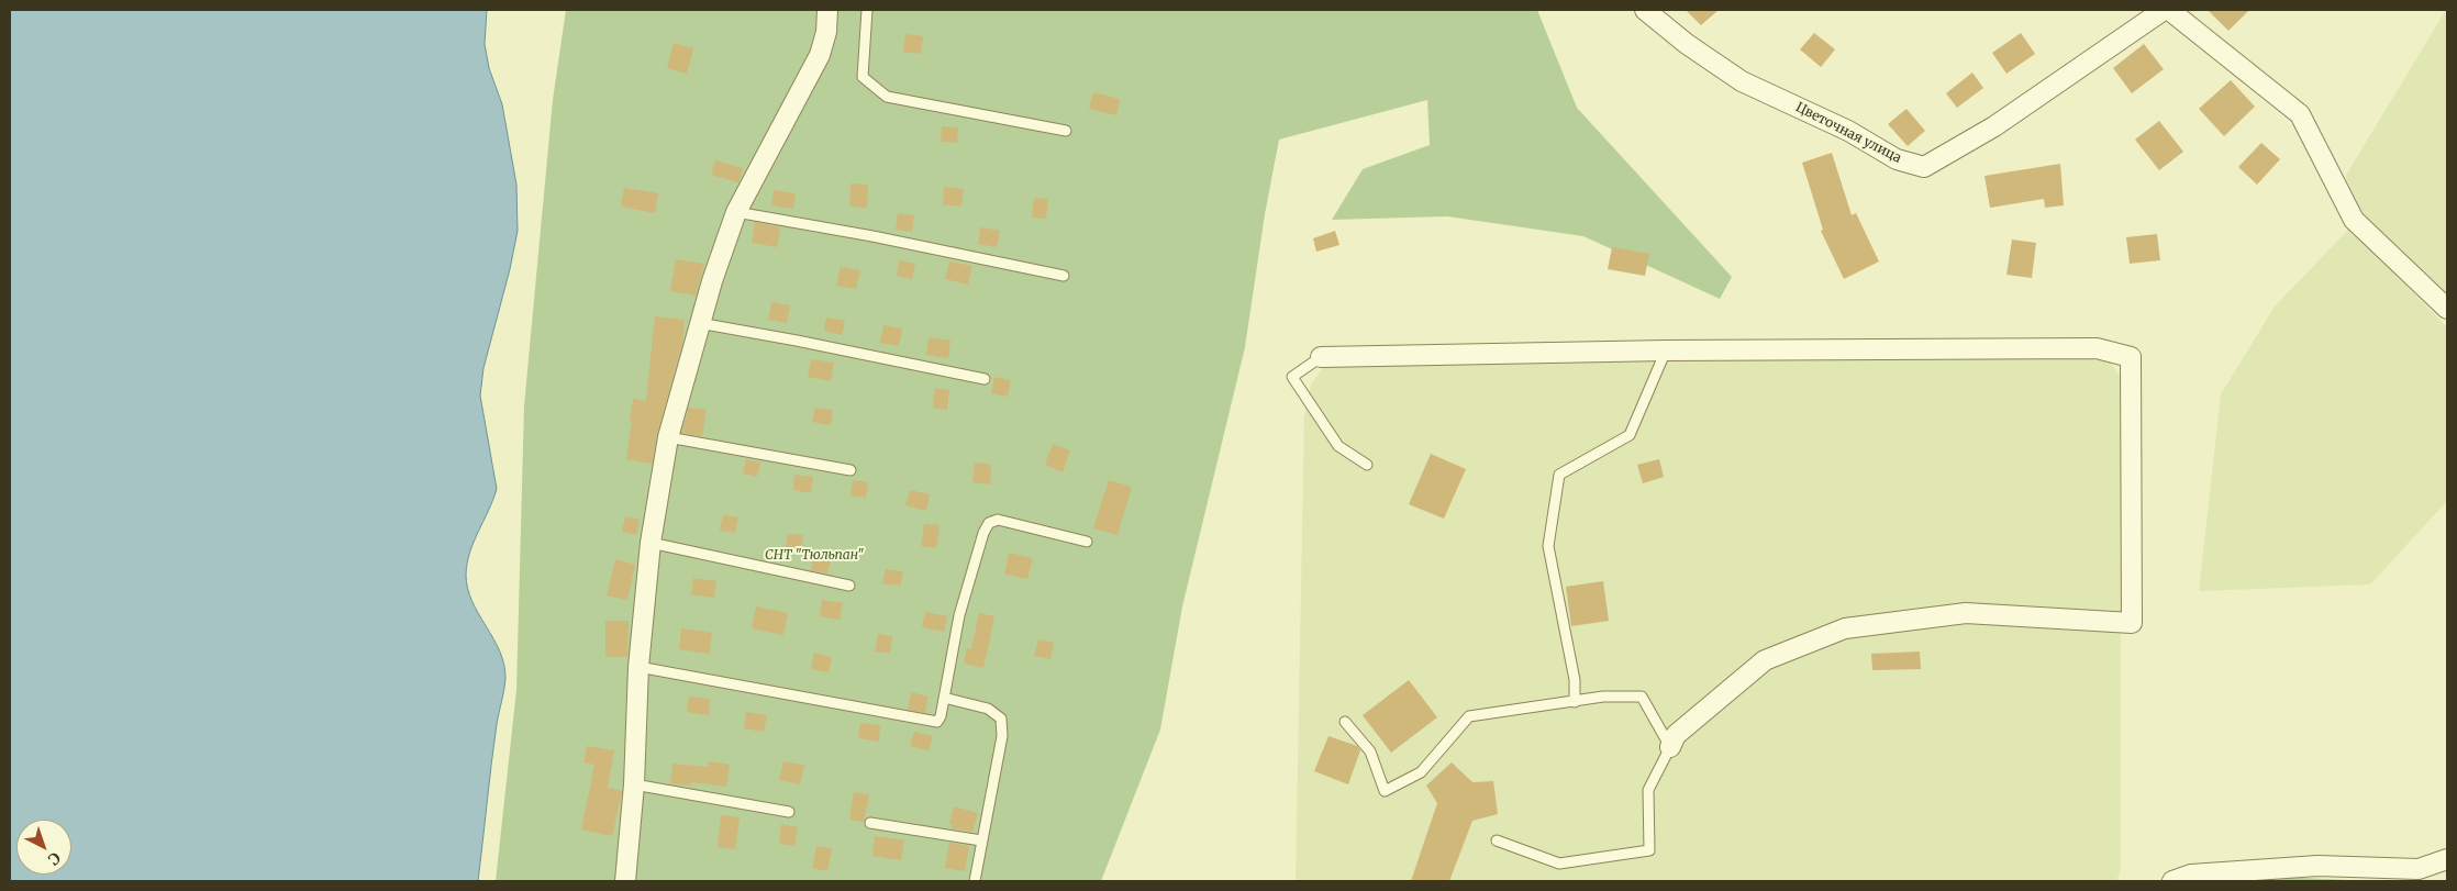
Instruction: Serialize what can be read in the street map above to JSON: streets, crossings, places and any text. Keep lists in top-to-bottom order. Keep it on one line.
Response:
{"streets":{"street":["Цветочная улица"]},"parks":["СНТ \"Тюльпан\""],"north":"bottom right"}
